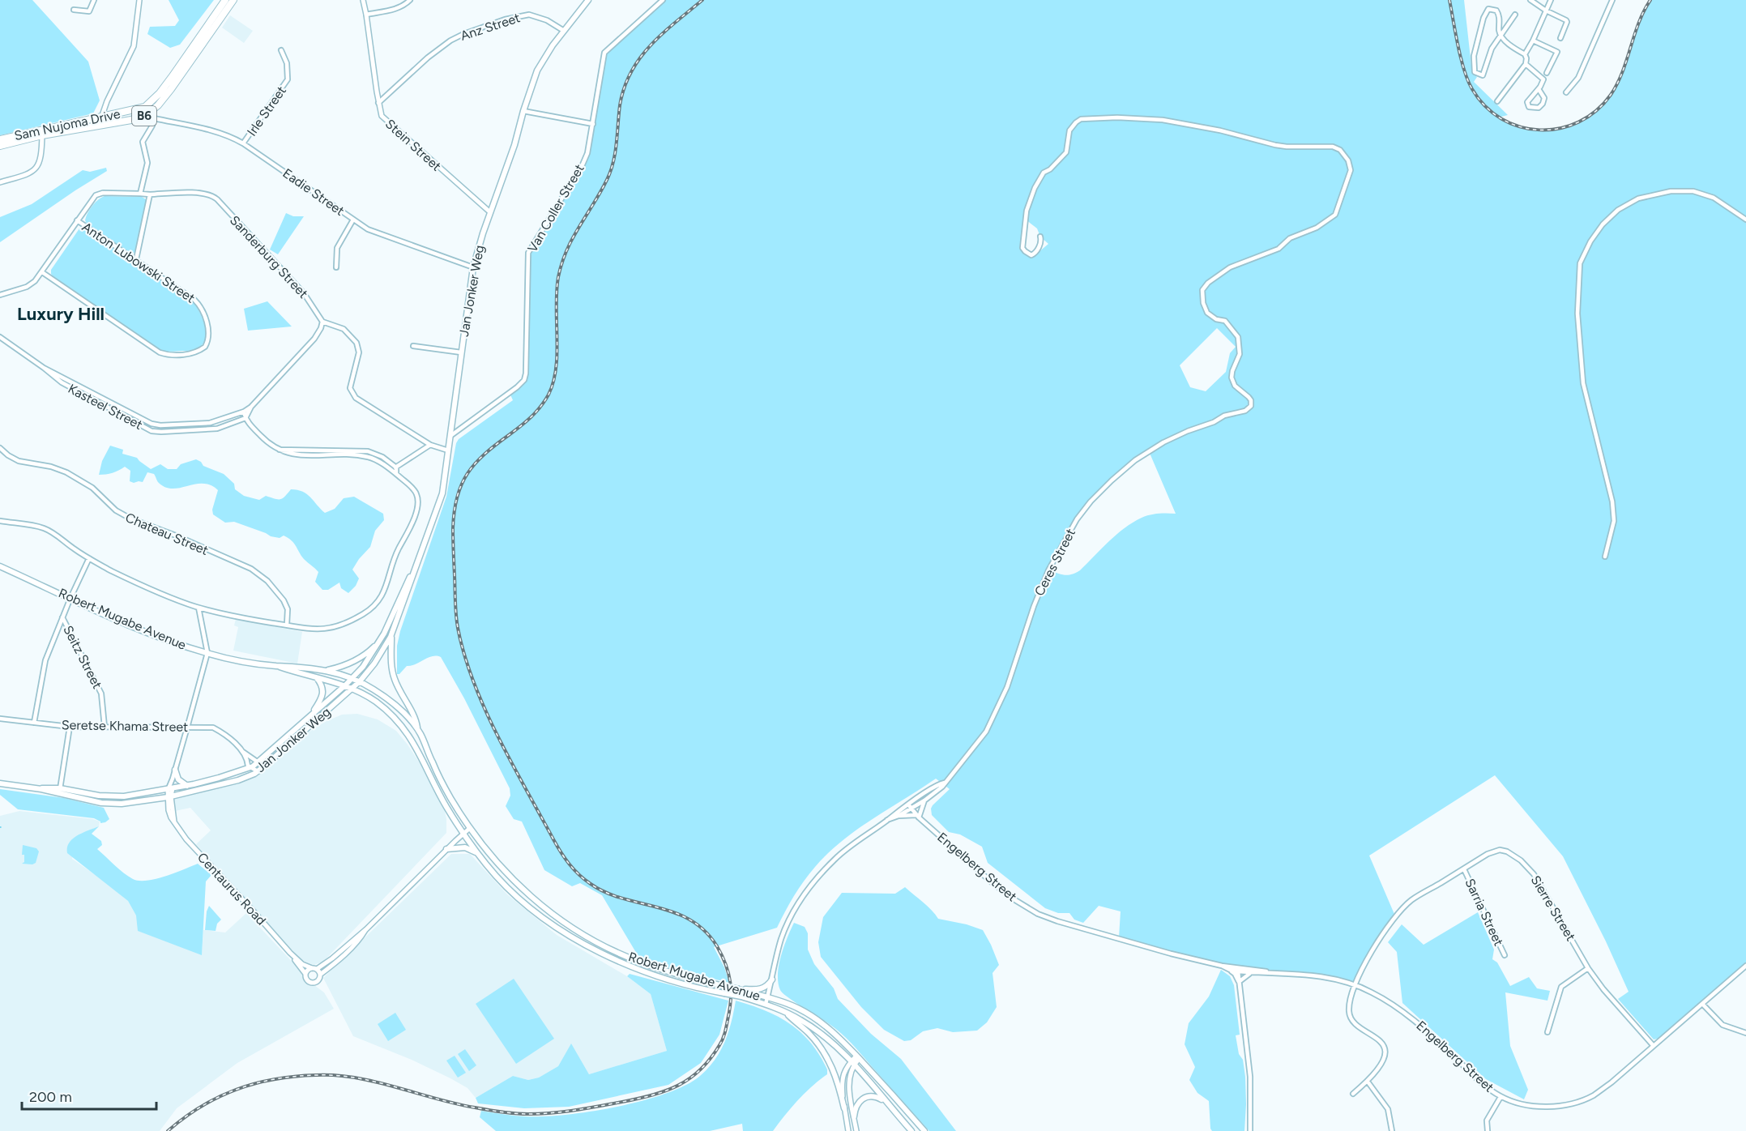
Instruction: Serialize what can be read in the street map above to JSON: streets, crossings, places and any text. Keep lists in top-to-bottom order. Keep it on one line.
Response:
{"streets":{"highway":["B6","Sam Nujoma Drive"],"main road":["Jan Jonker Weg","Robert Mugabe Avenue"],"street":["Anz Street","Irle Street","Stein Street","Eadie Street","Van Coller Street","Sanderburg Street","Anton Lubowski Street","Kasteel Street","Chateau Street","Ceres Street","Seitz Street","Seretse Khama Street","Engelberg Street","Centaurus Road","Sierre Street","Sarria Street"]},"crossings":[["Anz Street","Stein Street"],["Anz Street","Jan Jonker Weg"],["Irle Street","Eadie Street"],["Stein Street","Jan Jonker Weg"],["Eadie Street","Jan Jonker Weg"],["Van Coller Street","Jan Jonker Weg"],["Sanderburg Street","Anton Lubowski Street"],["Sanderburg Street","Kasteel Street"],["Jan Jonker Weg","Robert Mugabe Avenue"],["Jan Jonker Weg","Seretse Khama Street"],["Jan Jonker Weg","Centaurus Road"],["Ceres Street","Robert Mugabe Avenue"],["Ceres Street","Engelberg Street"],["Robert Mugabe Avenue","Centaurus Road"],["Seitz Street","Seretse Khama Street"],["Seretse Khama Street","Centaurus Road"],["Engelberg Street","Sierre Street"],["Sierre Street","Sarria Street"]],"districts":["Luxury Hill"],"scale_bar":"200 m"}
